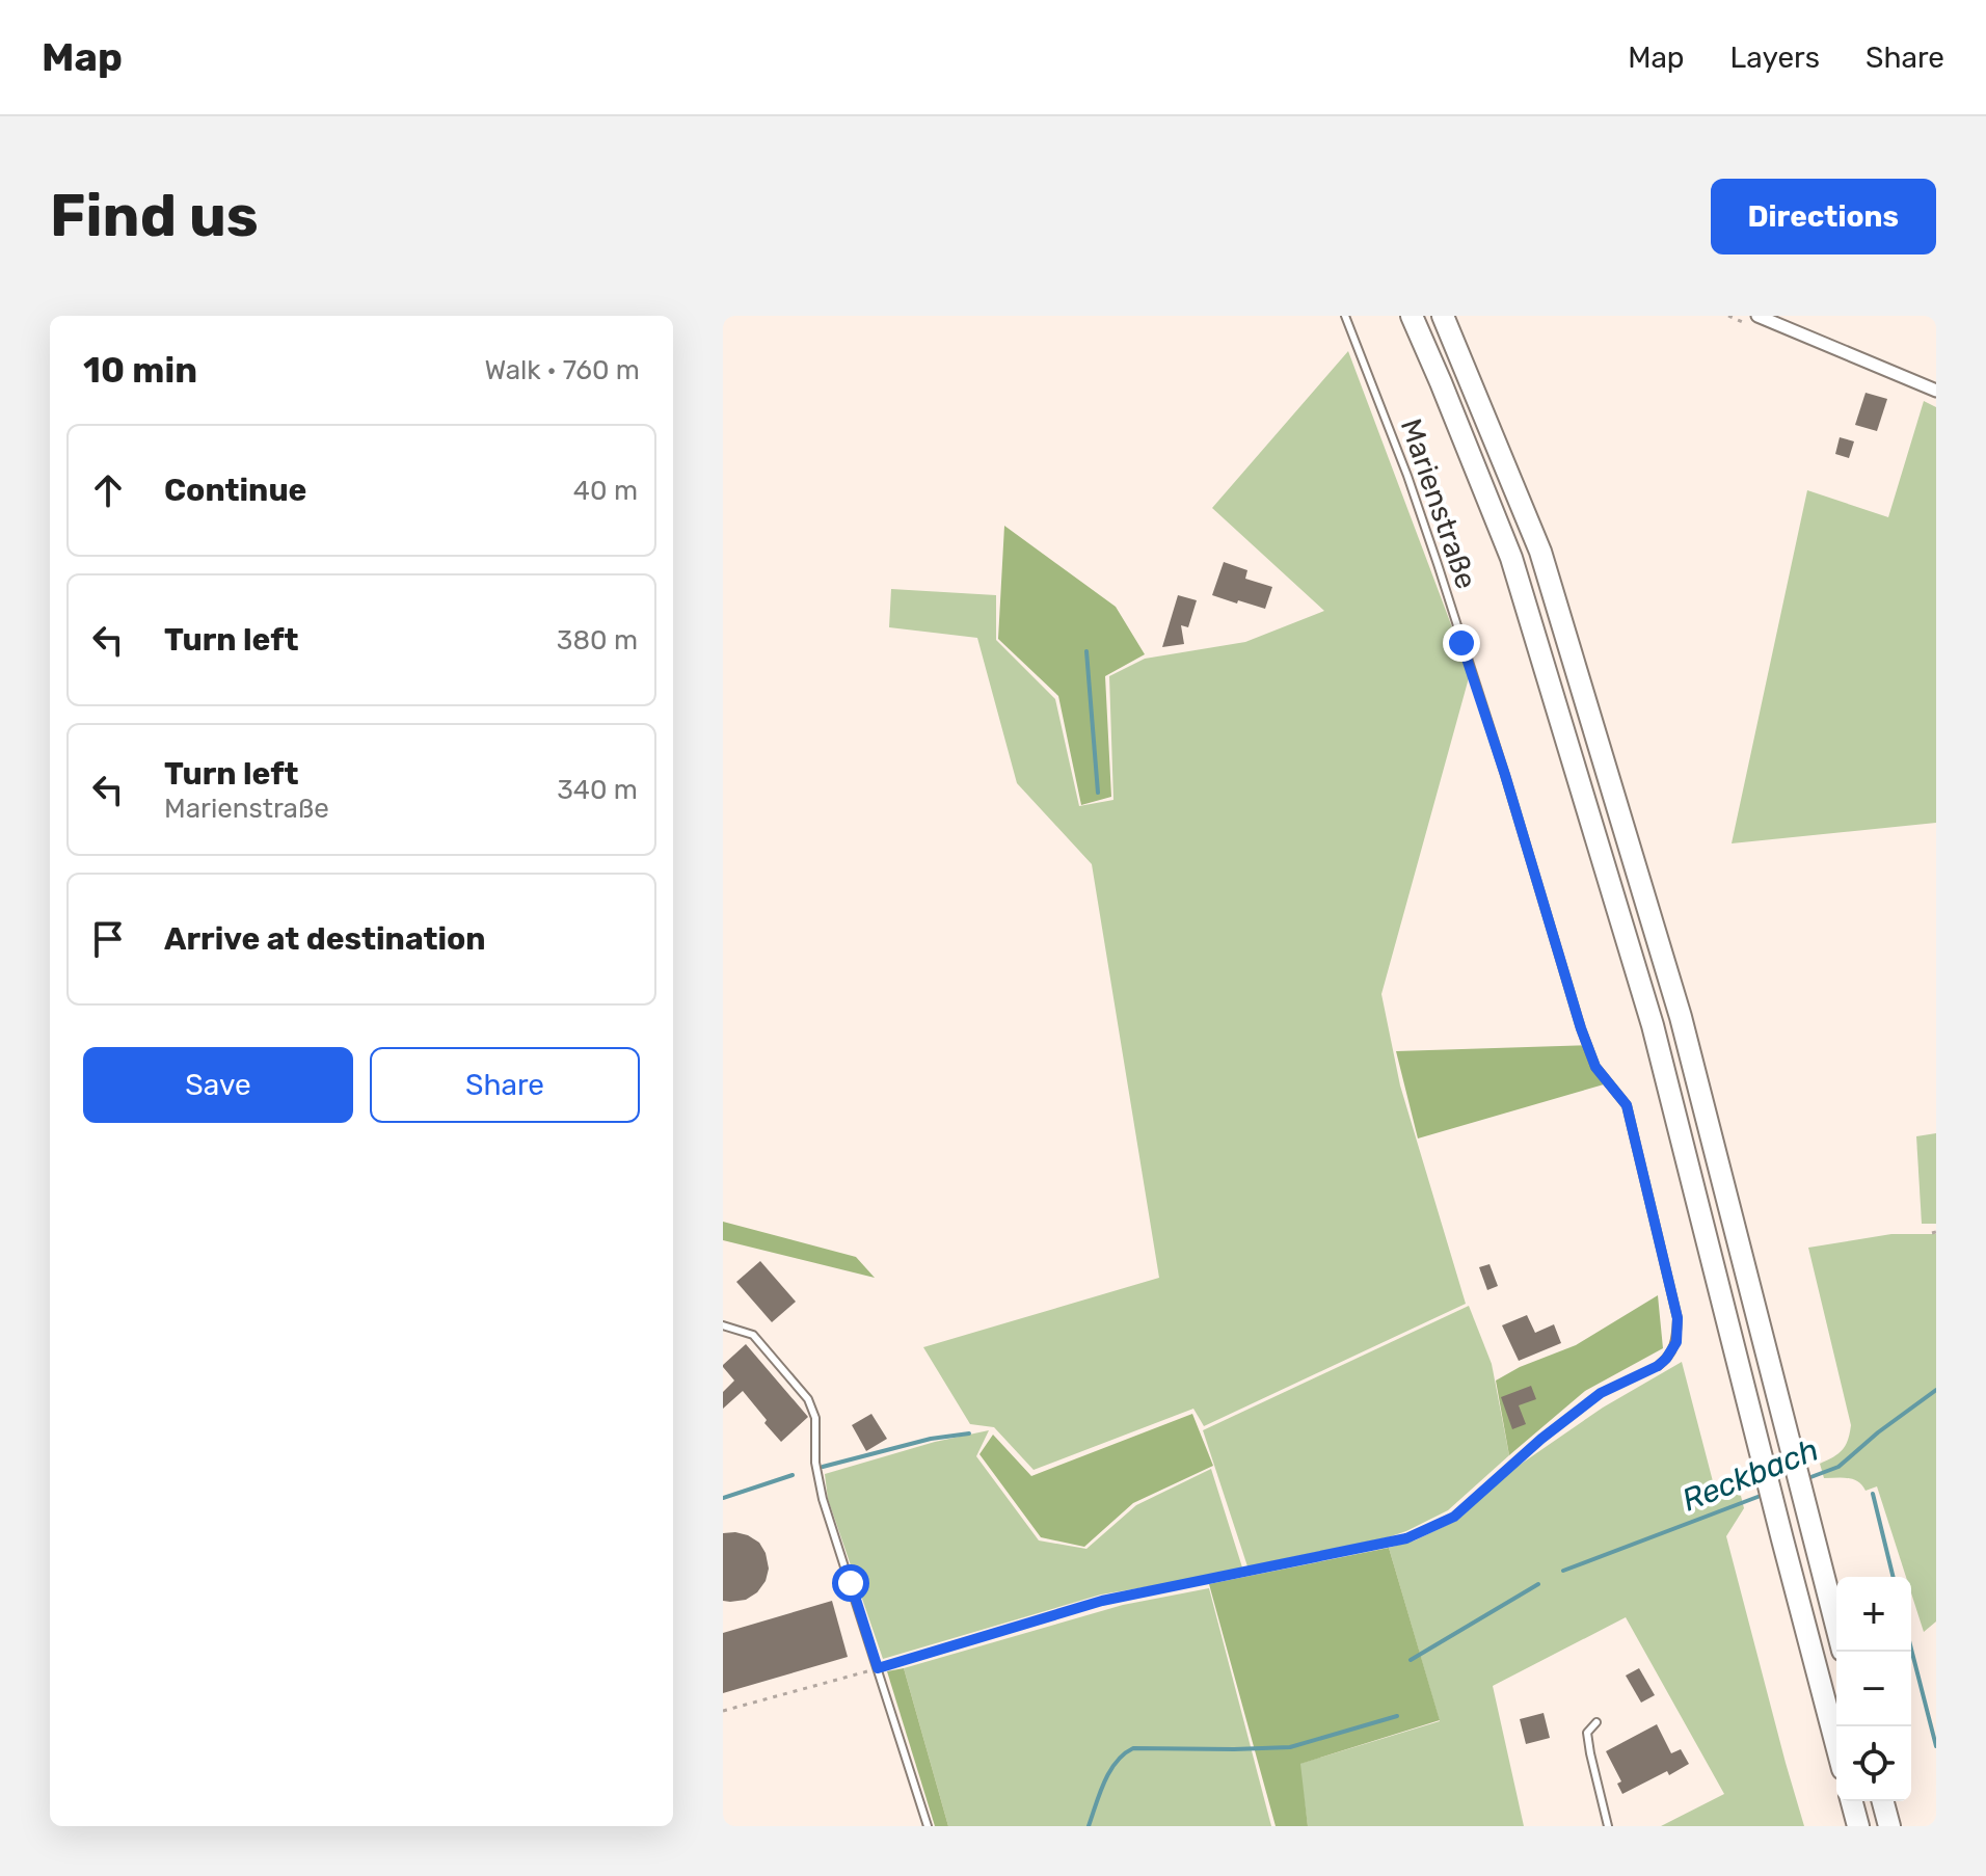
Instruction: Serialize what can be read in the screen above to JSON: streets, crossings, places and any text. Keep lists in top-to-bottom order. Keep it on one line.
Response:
{"streets":{"lane":["Marienstraße"]},"water":["Reckbach"],"page":{"header":"Map","nav":["Map","Layers","Share"],"buttons":["Directions",["Save","Share"]],"title":"Find us","heading":["10 min","Walk · 760 m"],"list":[["Continue","40 m"],["Turn left","380 m"],["Turn left","Marienstraße","340 m"],"Arrive at destination"],"map_buttons":["+","−"]}}
